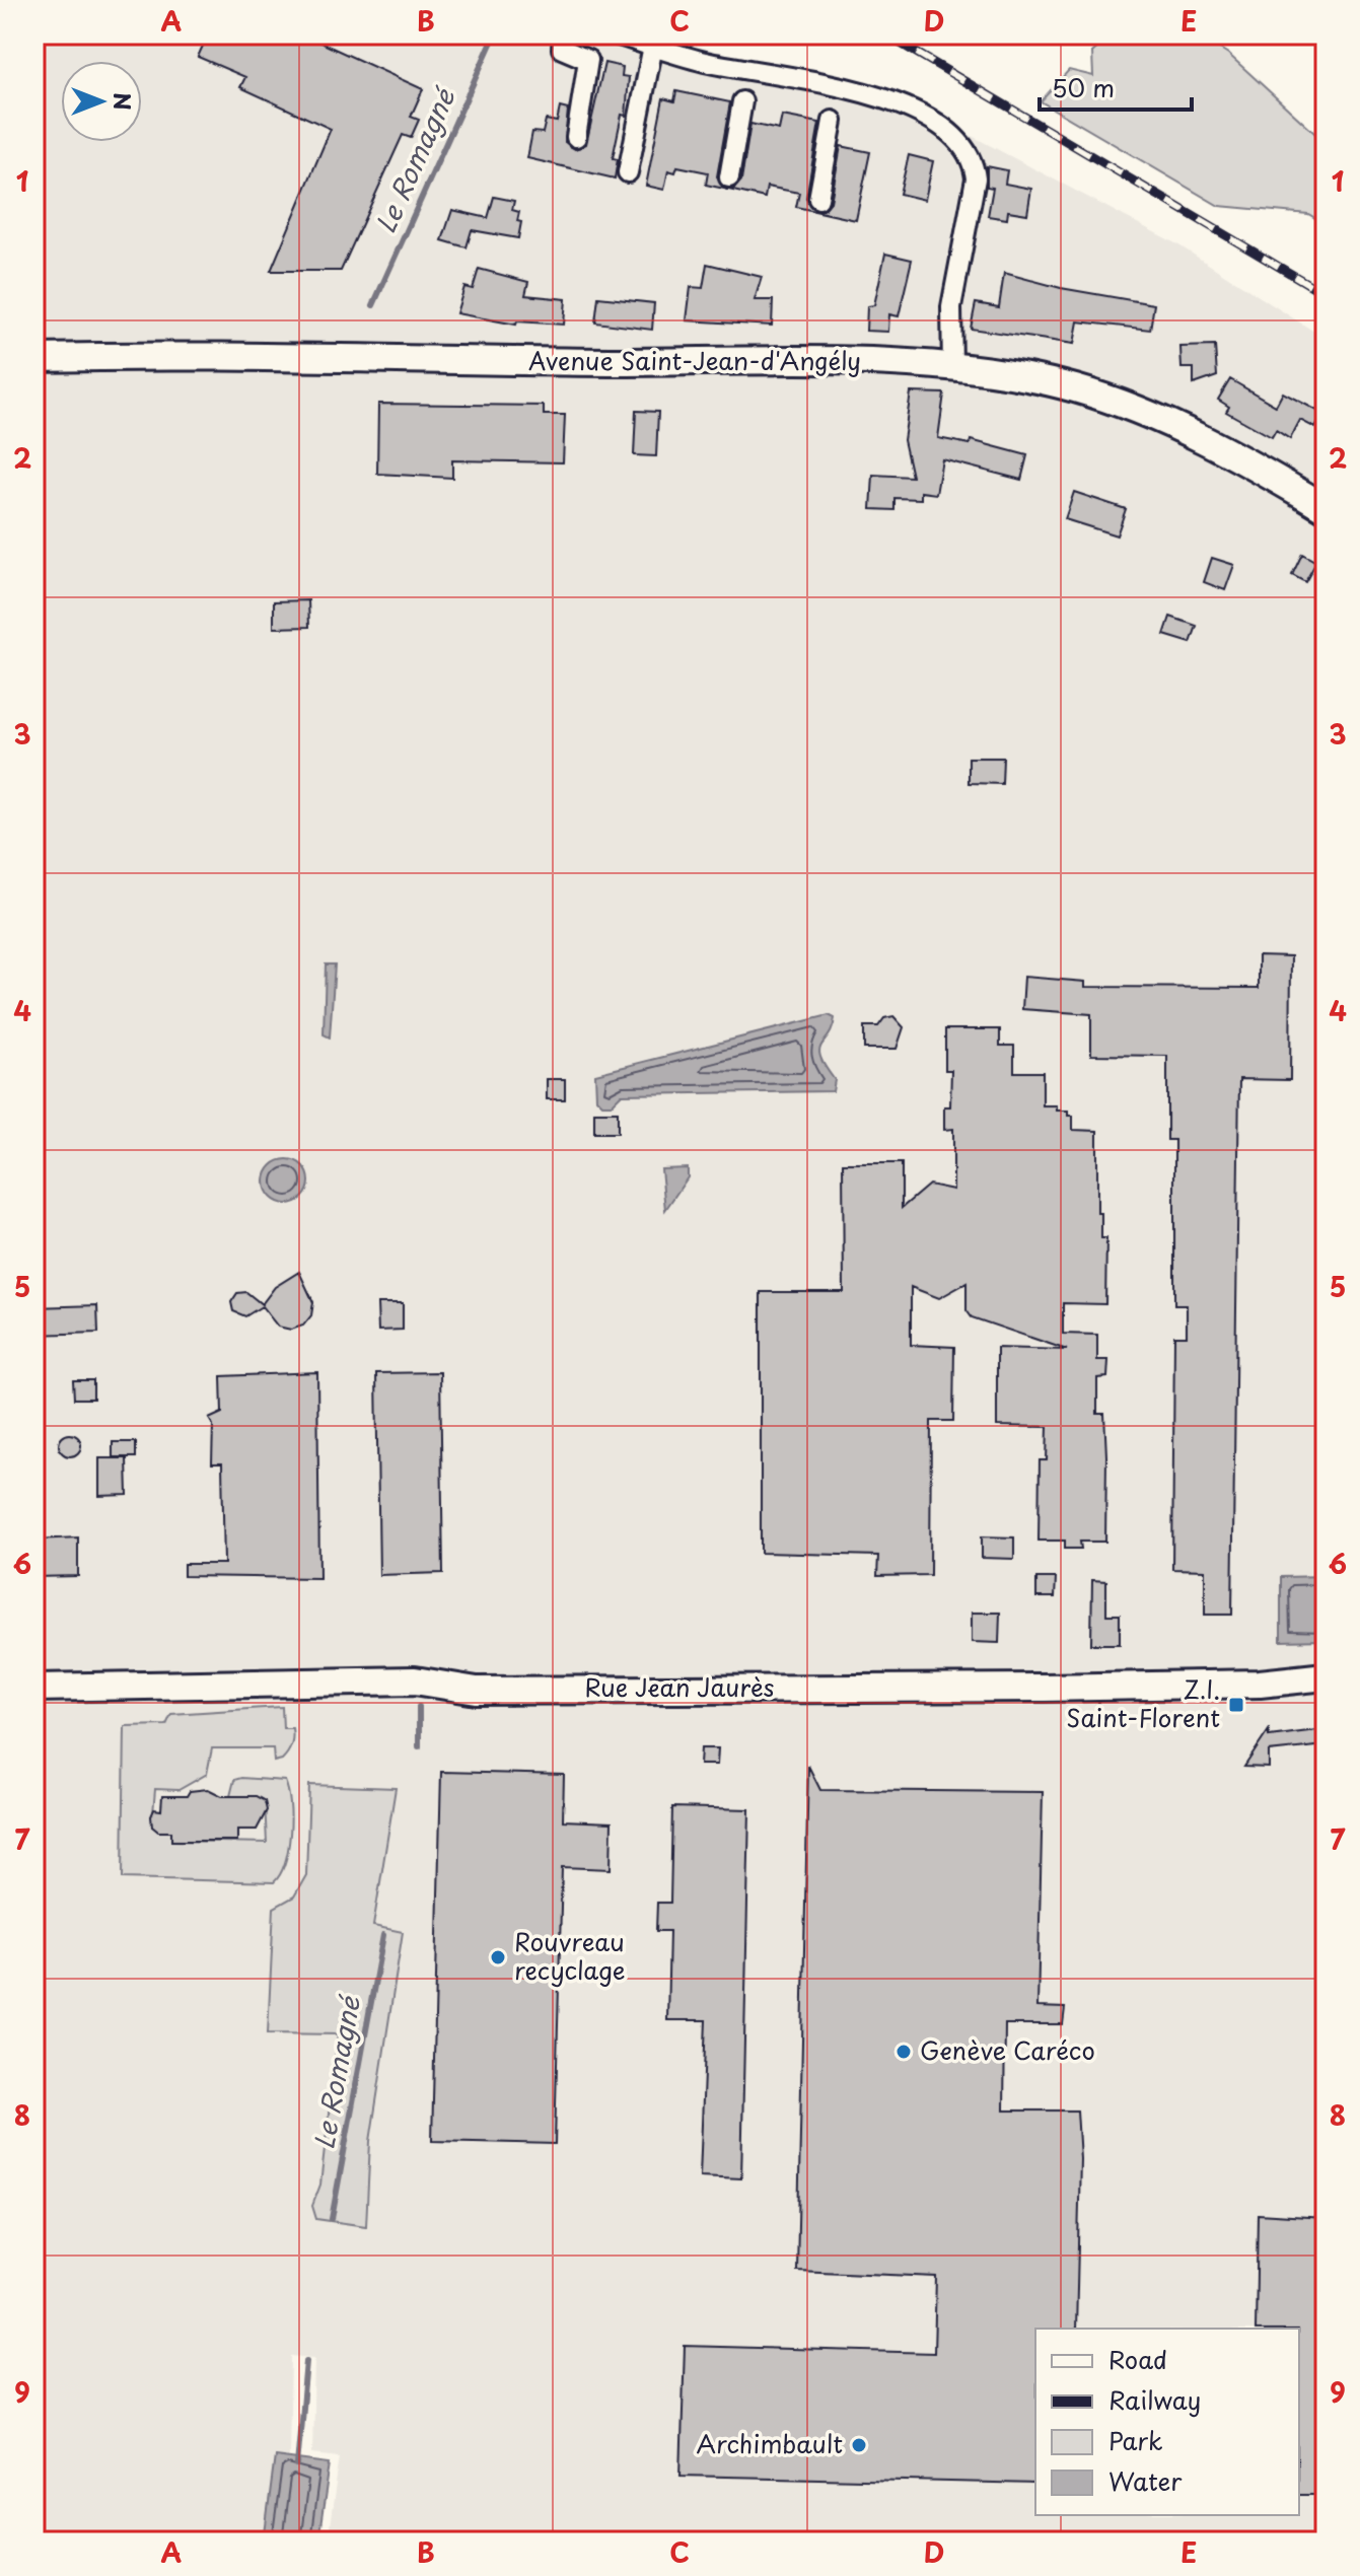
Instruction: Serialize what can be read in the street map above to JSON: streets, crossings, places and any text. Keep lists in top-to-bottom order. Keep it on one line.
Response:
{"streets":{"main road":["Avenue Saint-Jean-d'Angély","Rue Jean Jaurès"]},"water":["Le Romagné"],"places":{"transit":["Z.I. Saint-Florent"],"other":["Rouvreau recyclage","Genève Caréco","Archimbault"]},"legend":["Road","Railway","Park","Water"],"scale_bar":"50 m","north":"right","grid":{"columns":["A","B","C","D","E"],"rows":["1","2","3","4","5","6","7","8","9"]}}
